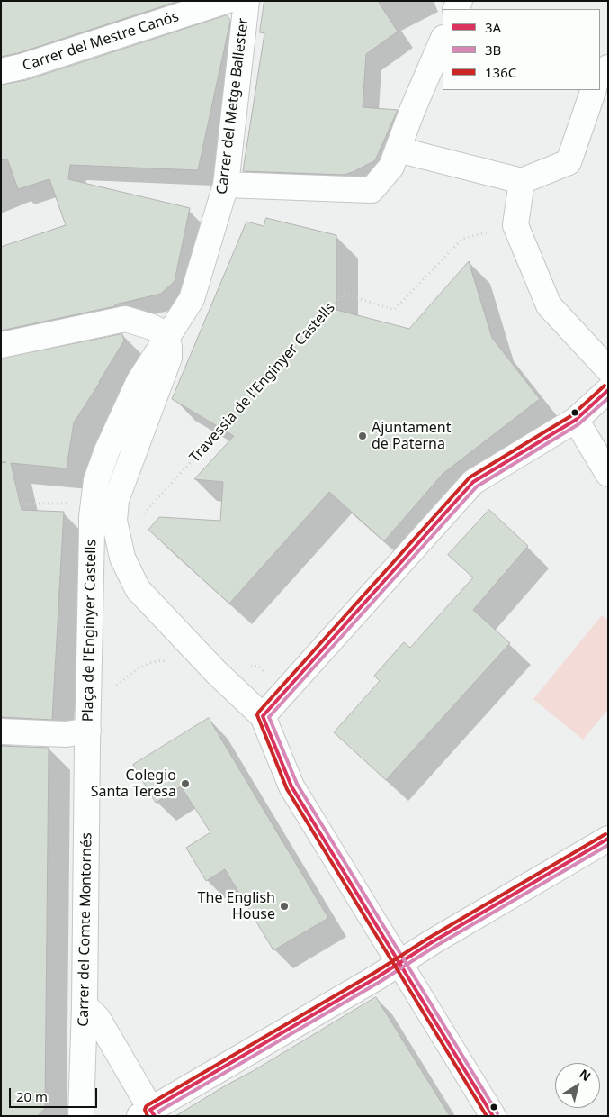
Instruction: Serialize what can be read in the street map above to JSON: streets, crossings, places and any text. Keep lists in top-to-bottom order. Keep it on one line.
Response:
{"streets":{"street":["Carrer del Mestre Canós","Carrer del Metge Ballester","Plaça de l'Enginyer Castells","Carrer del Comte Montornés"],"path":["Travessia de l'Enginyer Castells"]},"crossings":[["Carrer del Metge Ballester","Plaça de l'Enginyer Castells"],["Plaça de l'Enginyer Castells","Carrer del Comte Montornés"]],"places":["Ajuntament de Paterna","Colegio Santa Teresa","The English House"],"lines":["transit line 136C","transit line 3A","transit line 3B"],"legend":["3A","3B","136C"],"scale_bar":"20 m","north":"top right"}
